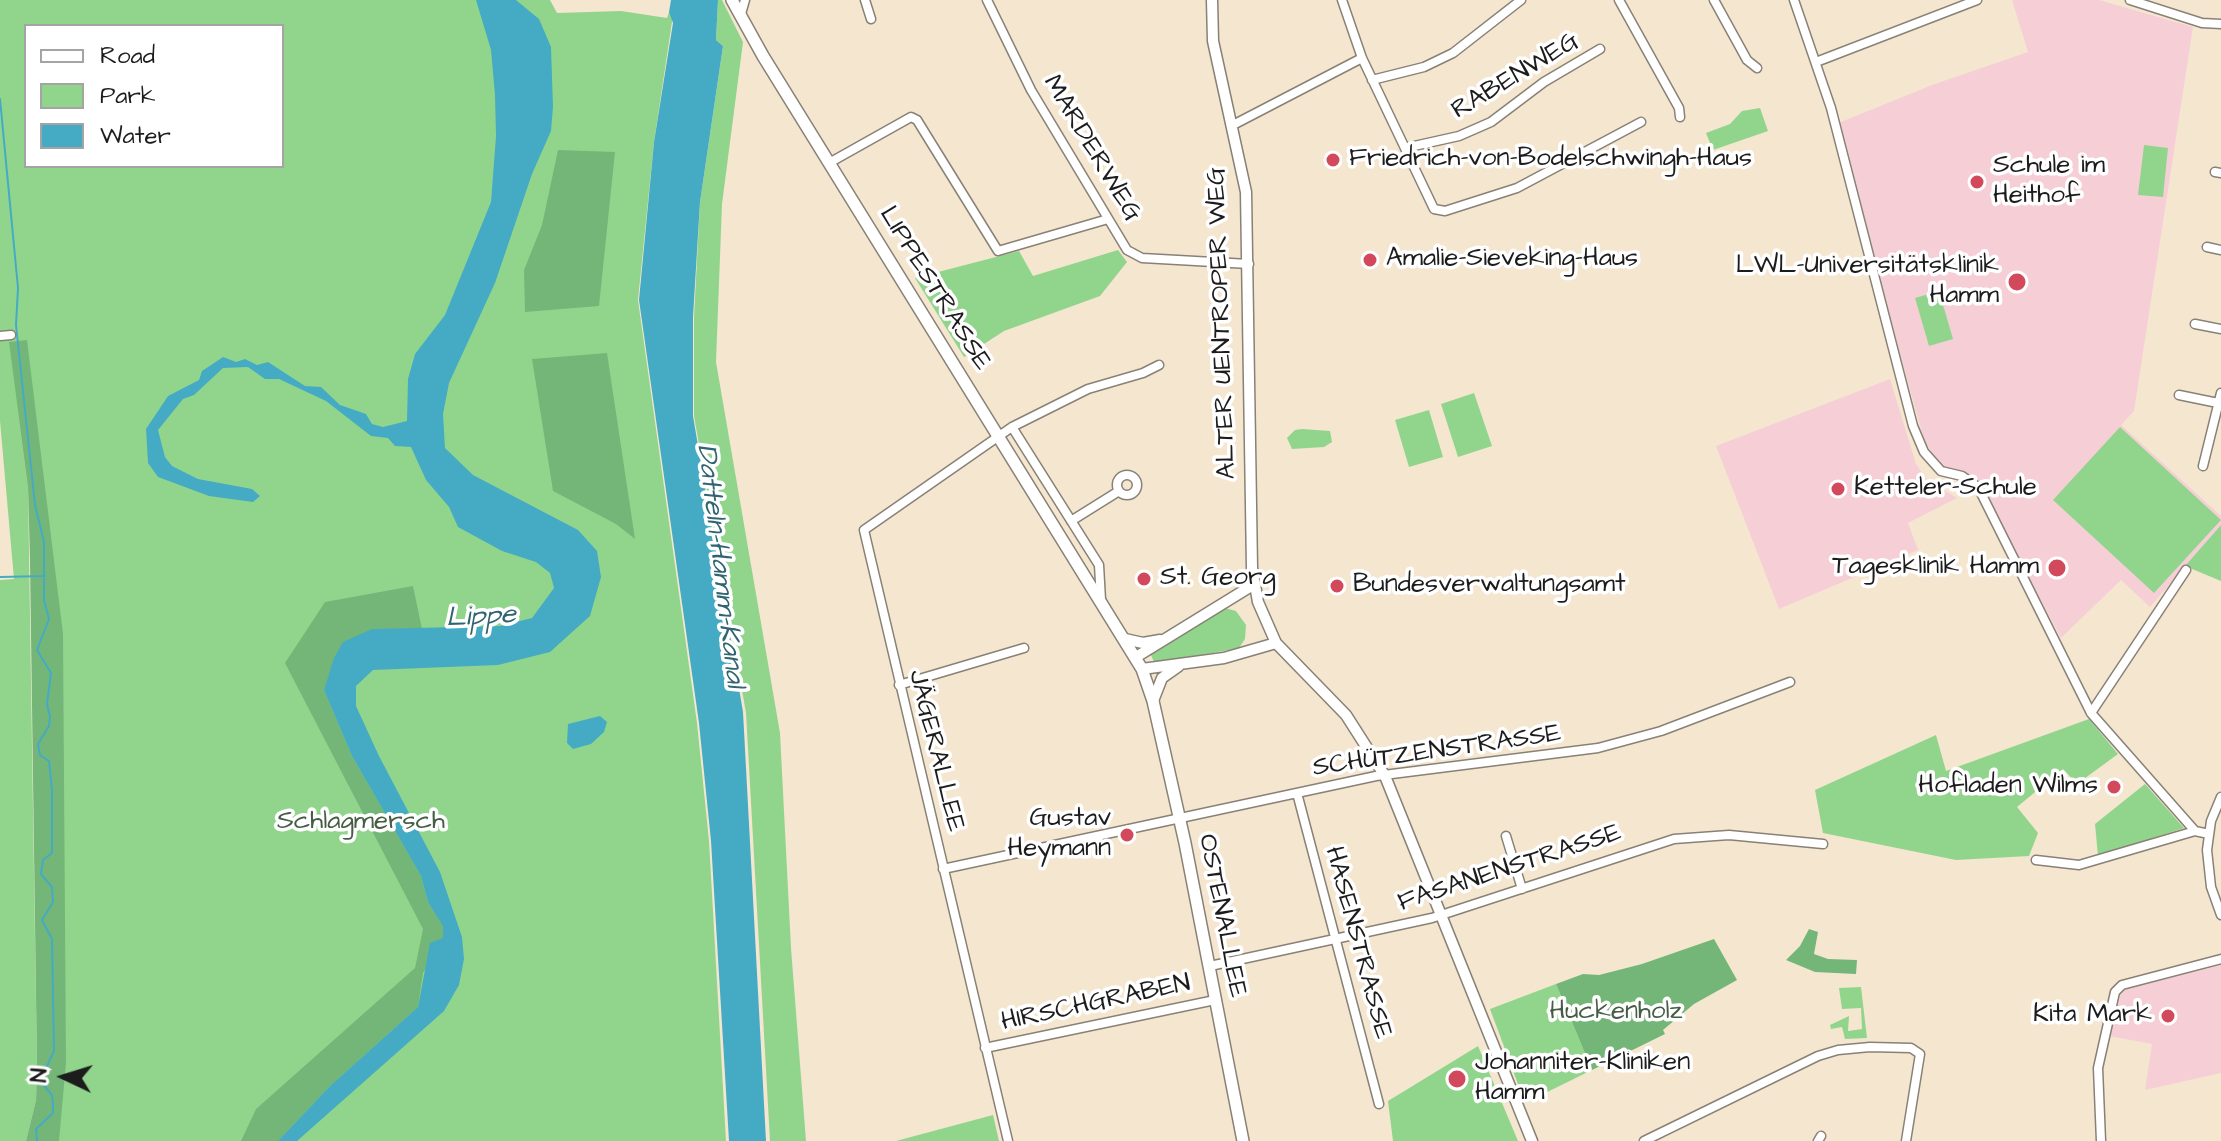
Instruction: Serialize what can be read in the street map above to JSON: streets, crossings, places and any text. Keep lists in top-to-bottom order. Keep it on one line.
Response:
{"streets":{"main road":["LIPPESTRASSE","OSTENALLEE"],"street":["RABENWEG","MARDERWEG","ALTER UENTROPER WEG","JÄGERALLEE","SCHÜTZENSTRASSE","FASANENSTRASSE","HASENSTRASSE","HIRSCHGRABEN"]},"crossings":[["MARDERWEG","ALTER UENTROPER WEG"],["LIPPESTRASSE","JÄGERALLEE"],["LIPPESTRASSE","OSTENALLEE"],["ALTER UENTROPER WEG","SCHÜTZENSTRASSE"],["ALTER UENTROPER WEG","FASANENSTRASSE"],["JÄGERALLEE","SCHÜTZENSTRASSE"],["JÄGERALLEE","HIRSCHGRABEN"],["SCHÜTZENSTRASSE","OSTENALLEE"],["SCHÜTZENSTRASSE","HASENSTRASSE"],["FASANENSTRASSE","OSTENALLEE"],["FASANENSTRASSE","HASENSTRASSE"],["OSTENALLEE","HIRSCHGRABEN"]],"water":["Datteln-Hamm-Kanal","Lippe"],"parks":["Schlagmersch","Huckenholz"],"places":["Friedrich-von-Bodelschwingh-Haus","Schule im Heithof","Amalie-Sieveking-Haus","LWL-Universitätsklinik Hamm","Ketteler-Schule","Tagesklinik Hamm","St. Georg","Bundesverwaltungsamt","Hofladen Wilms","Gustav Heymann","Kita Mark","Johanniter-Kliniken Hamm"],"legend":["Road","Park","Water"],"north":"left"}
